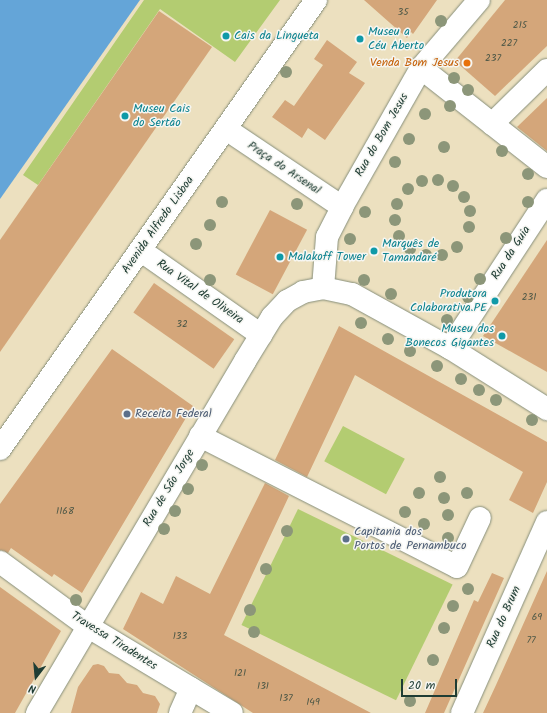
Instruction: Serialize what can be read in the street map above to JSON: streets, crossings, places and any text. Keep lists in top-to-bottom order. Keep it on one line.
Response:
{"streets":{"street":["Rua do Bom Jesus","Praça do Arsenal","Avenida Alfredo Lisboa","Rua da Guia","Rua Vital de Oliveira","Rua de São Jorge","Rua do Brum","Travessa Tiradentes"]},"crossings":[["Rua do Bom Jesus","Praça do Arsenal"],["Rua do Bom Jesus","Rua de São Jorge"],["Praça do Arsenal","Avenida Alfredo Lisboa"],["Avenida Alfredo Lisboa","Rua Vital de Oliveira"],["Rua Vital de Oliveira","Rua de São Jorge"],["Rua de São Jorge","Travessa Tiradentes"]],"places":["Cais da Lingueta","Museu a Céu Aberto","Venda Bom Jesus","Museu Cais do Sertão","Marquês de Tamandaré","Malakoff Tower","Produtora Colaborativa.PE","Museu dos Bonecos Gigantes","Receita Federal","Capitania dos Portos de Pernambuco"],"house_numbers":["35","215","227","237","231","32","1168","69","133","77","121","131","137","149"],"scale_bar":"20 m","north":"bottom"}
